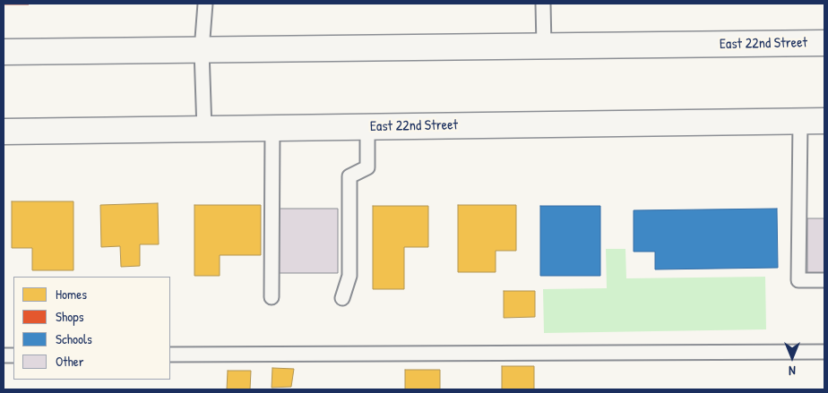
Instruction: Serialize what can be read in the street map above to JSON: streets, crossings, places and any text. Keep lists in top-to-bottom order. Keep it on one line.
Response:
{"streets":{"main road":["East 22nd Street"]},"legend":["Homes","Shops","Schools","Other"],"north":"bottom"}
